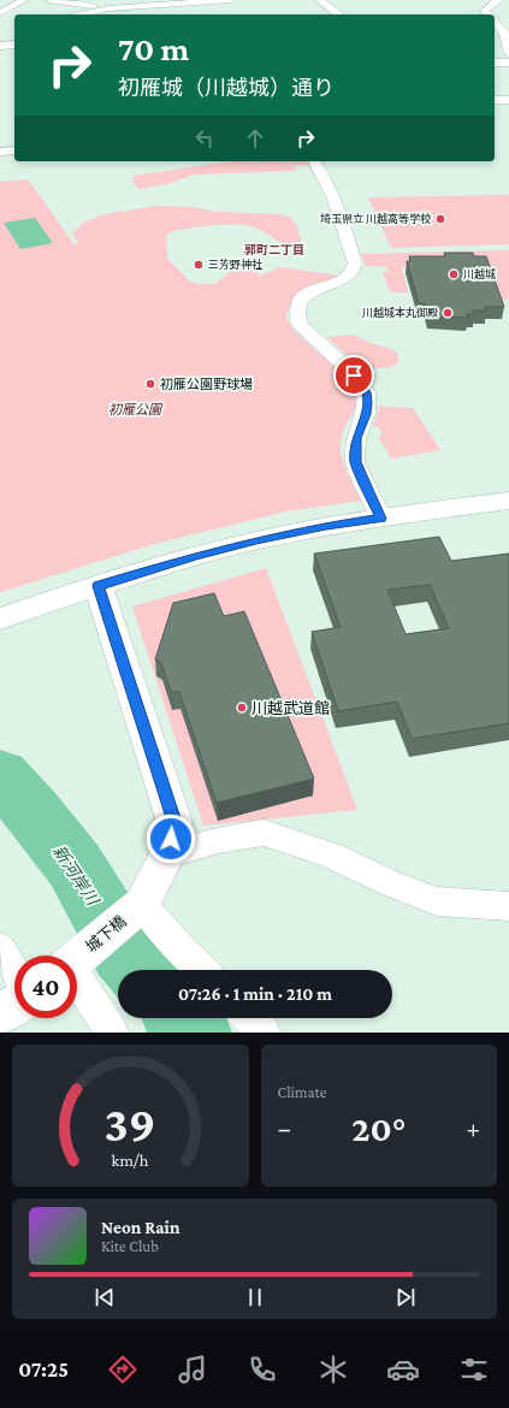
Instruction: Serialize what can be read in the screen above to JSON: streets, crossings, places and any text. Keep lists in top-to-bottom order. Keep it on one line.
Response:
{"streets":{"street":["城下橋"]},"districts":["郭町二丁目"],"water":["新河岸川"],"parks":["初雁公園"],"places":["埼玉県立 川越高等学校","三芳野神社","川越城","川越城本丸御殿","初雁公園野球場","川越武道館"],"page":{"turn":["70 m","初雁城（川越城）通り"],"limit":"40","trip":"07:26 · 1 min · 210 m","tile":"Climate","heat":["−","20°","+"],"song":["Neon Rain","Kite Club"],"tabs":"07:25","gauge":["39","km/h"]}}
